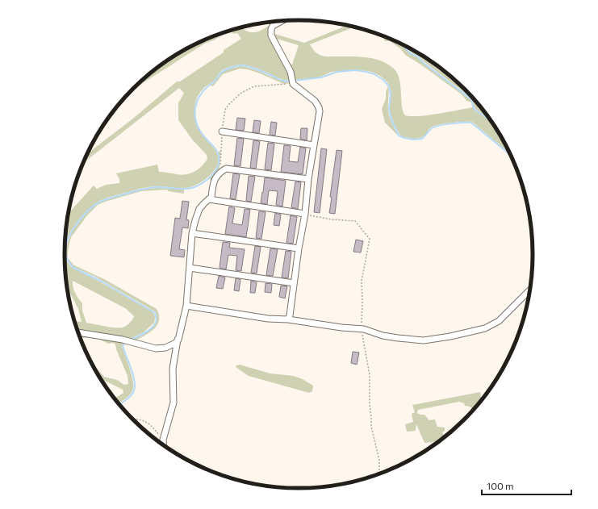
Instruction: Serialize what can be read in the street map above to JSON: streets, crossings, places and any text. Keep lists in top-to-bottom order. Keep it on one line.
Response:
{"scale_bar":"100 m"}
